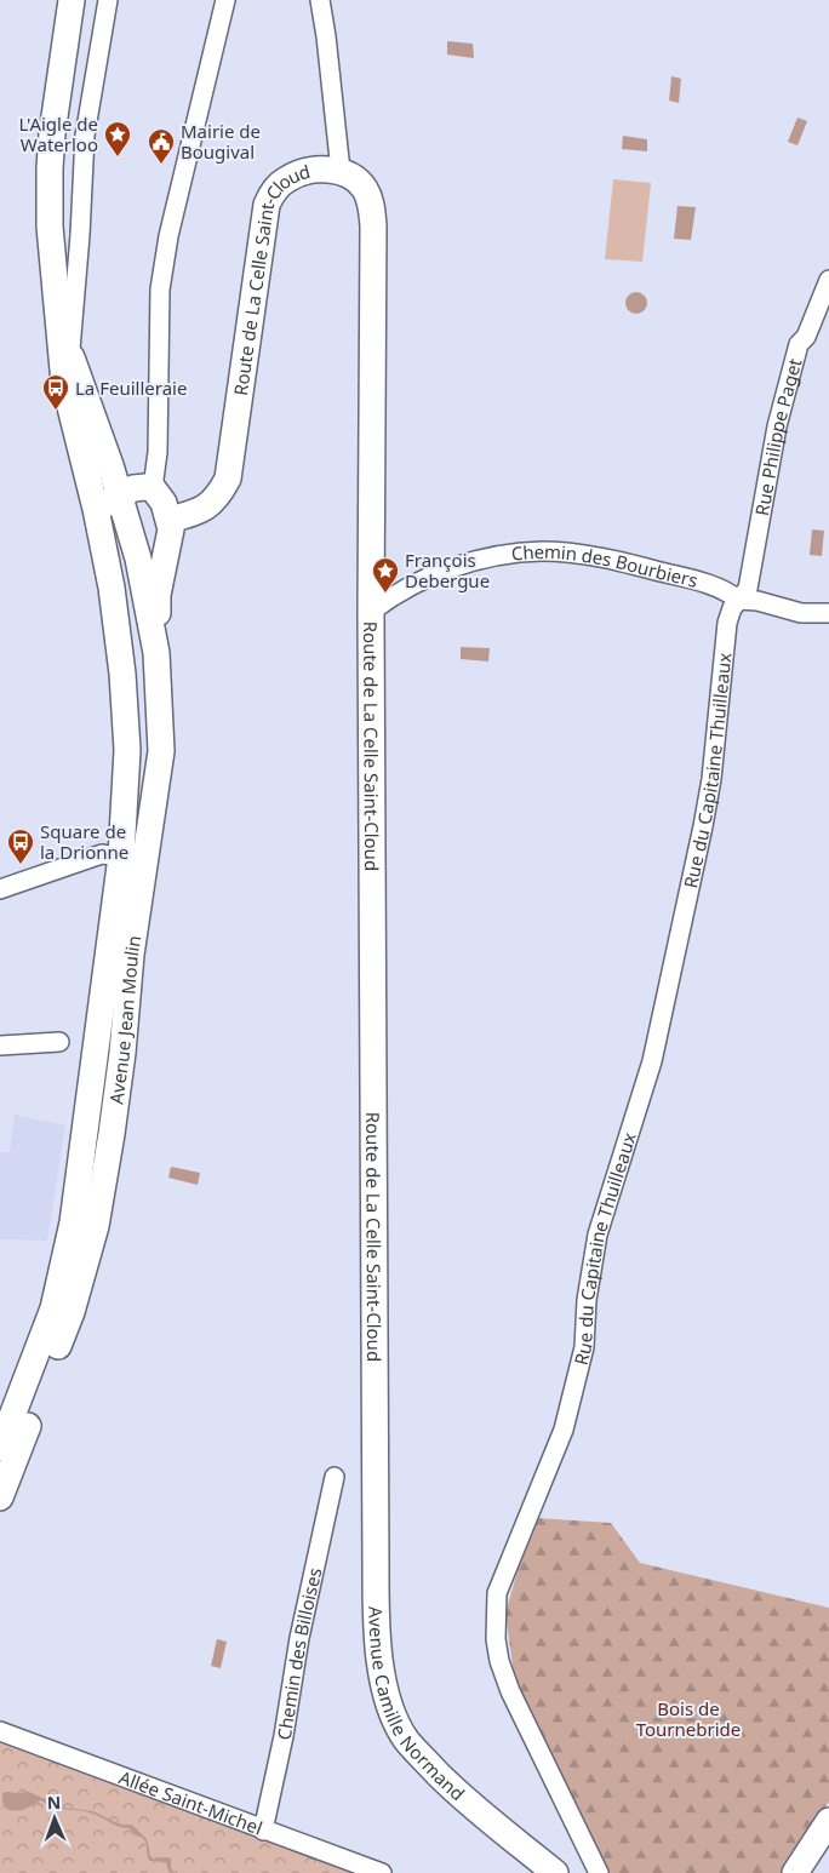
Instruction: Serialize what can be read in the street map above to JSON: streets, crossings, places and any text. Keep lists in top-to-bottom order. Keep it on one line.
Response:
{"streets":{"main road":["Route de La Celle Saint-Cloud","Avenue Jean Moulin","Avenue Camille Normand"],"street":["Rue Philippe Paget","Chemin des Bourbiers","Rue du Capitaine Thuilleaux","Chemin des Billoises","Allée Saint-Michel"]},"crossings":[["Route de La Celle Saint-Cloud","Chemin des Bourbiers"],["Route de La Celle Saint-Cloud","Avenue Camille Normand"],["Rue Philippe Paget","Chemin des Bourbiers"],["Rue Philippe Paget","Rue du Capitaine Thuilleaux"],["Chemin des Bourbiers","Rue du Capitaine Thuilleaux"],["Chemin des Billoises","Allée Saint-Michel"]],"parks":["Bois de Tournebride"],"places":{"place":["L'Aigle de Waterloo","François Debergue"],"public building":["Mairie de Bougival"],"bus stop":["La Feuilleraie","Square de la Drionne"]},"north":"top"}
